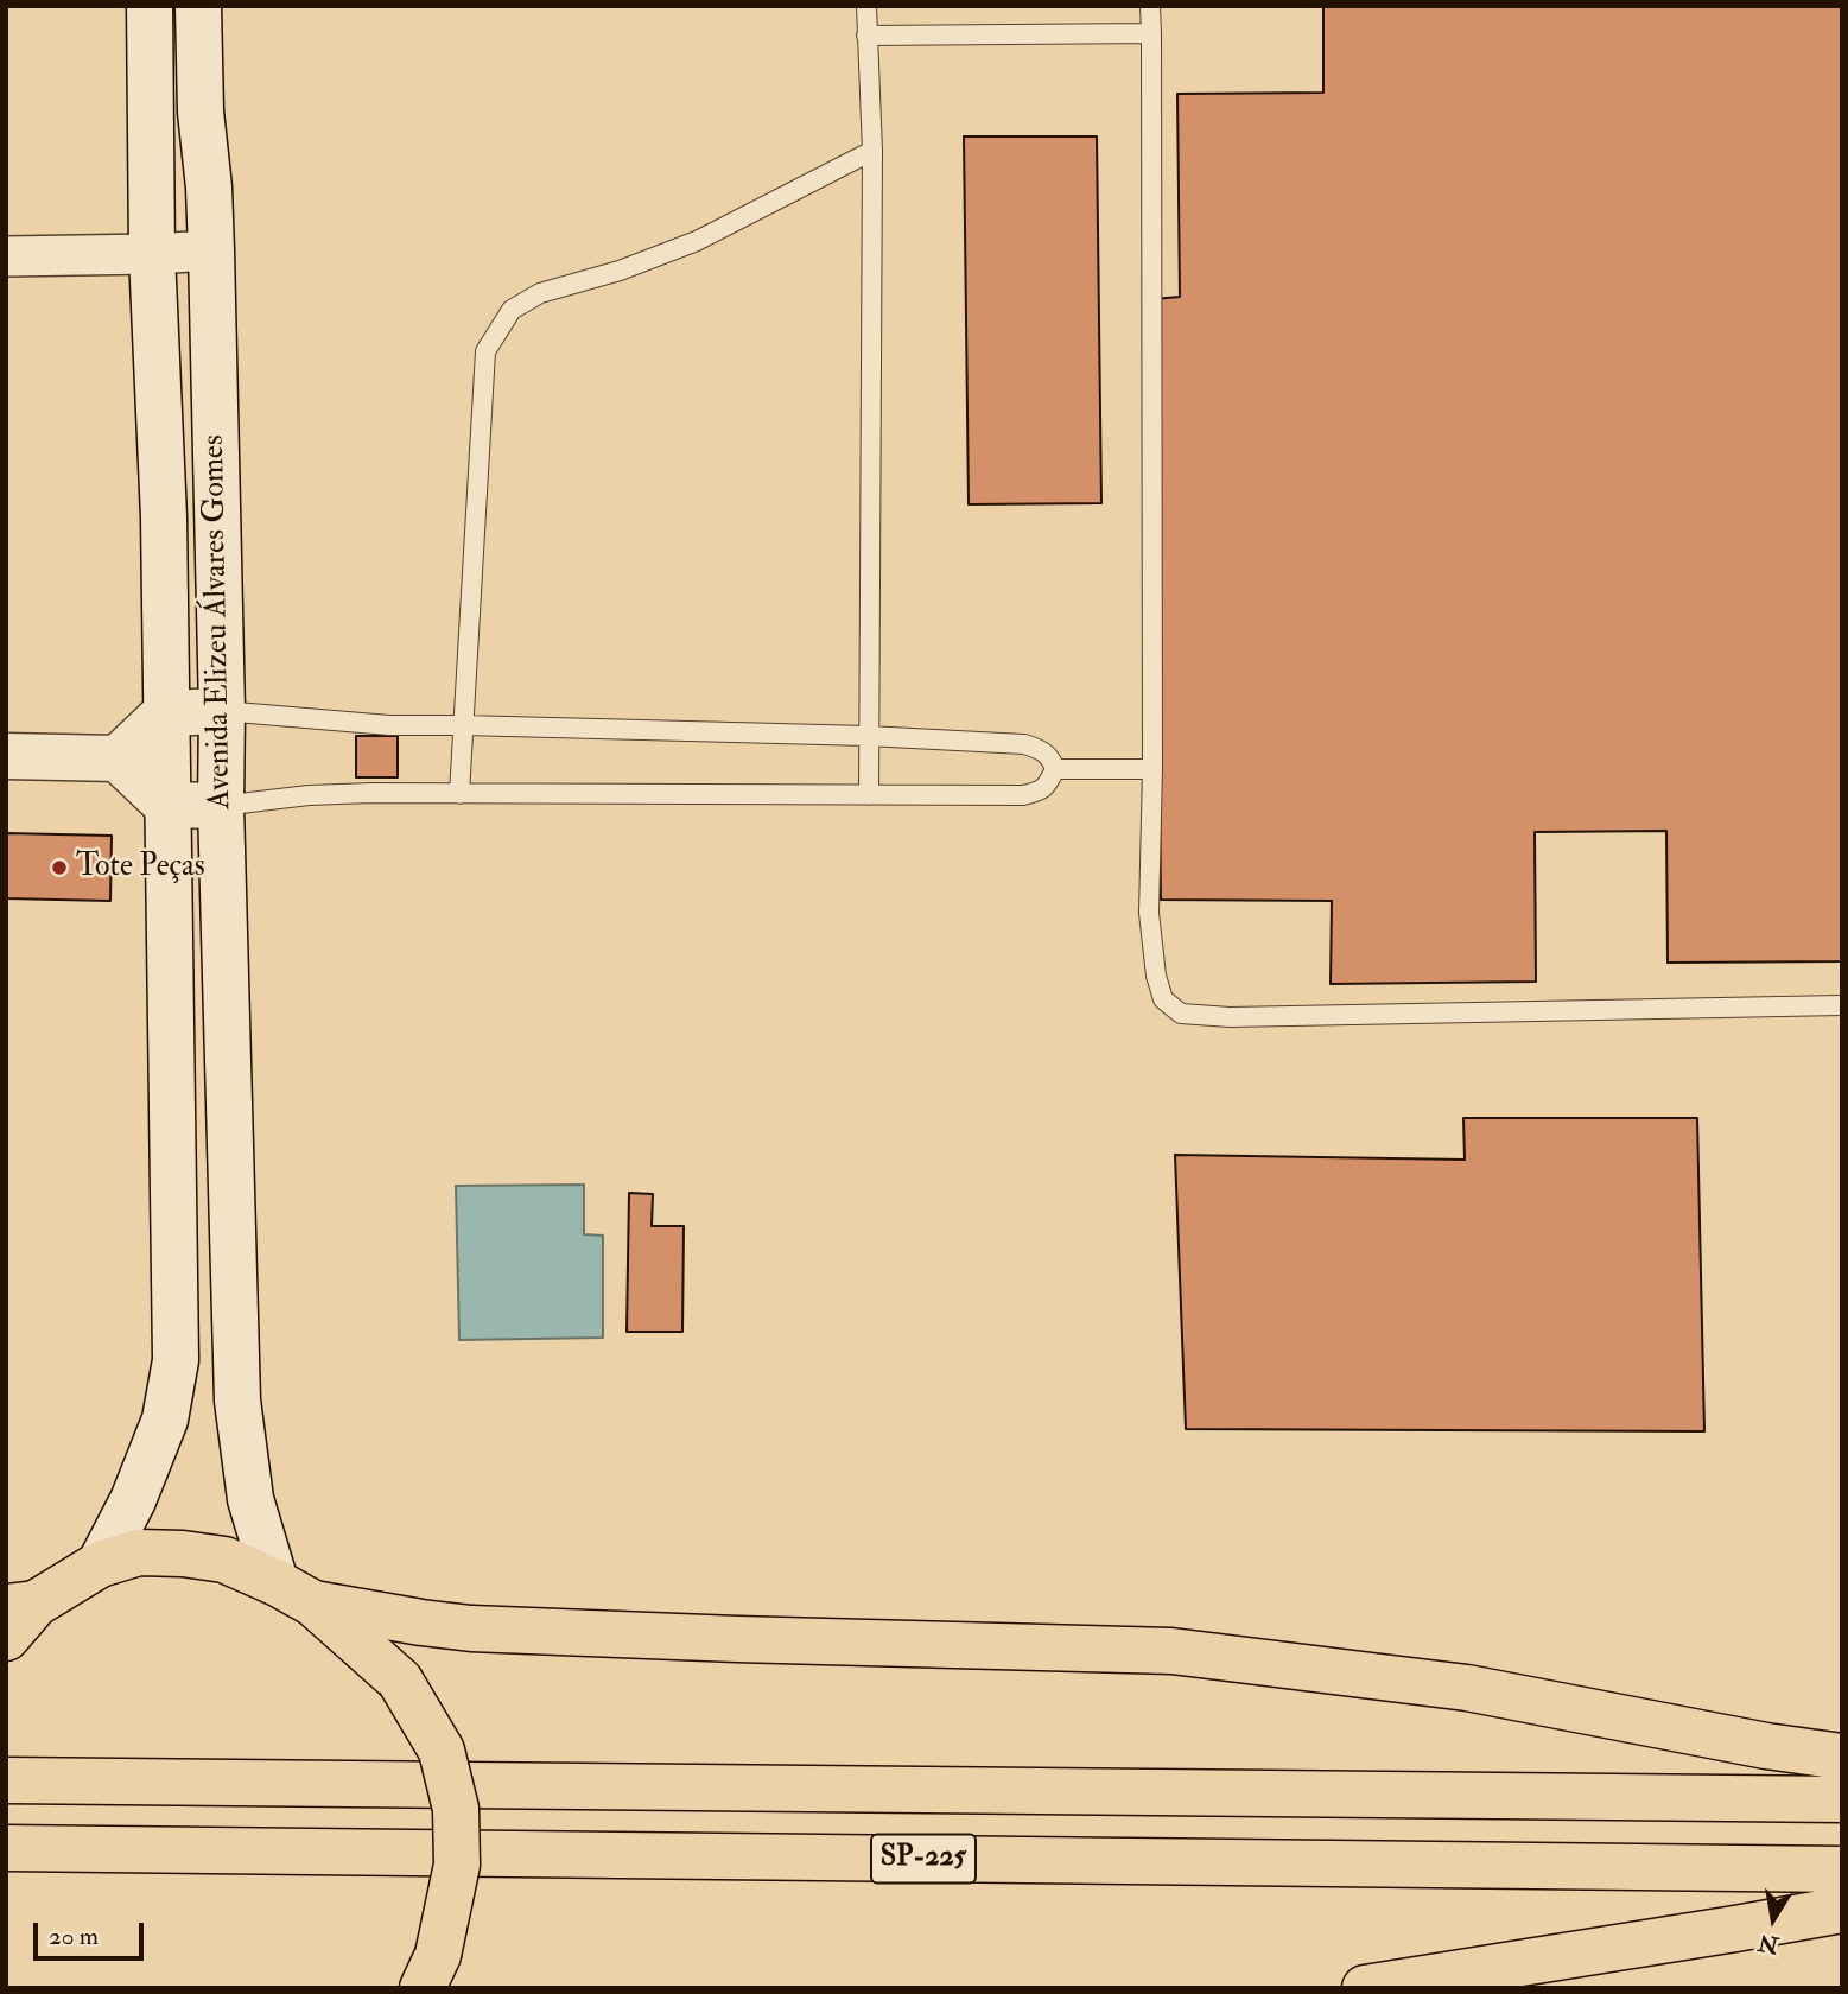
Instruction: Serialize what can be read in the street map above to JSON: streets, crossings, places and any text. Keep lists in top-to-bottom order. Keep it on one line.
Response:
{"streets":{"main road":["Avenida Elizeu Álvares Gomes","SP-225"]},"places":["Tote Peças"],"scale_bar":"20 m","north":"bottom"}
